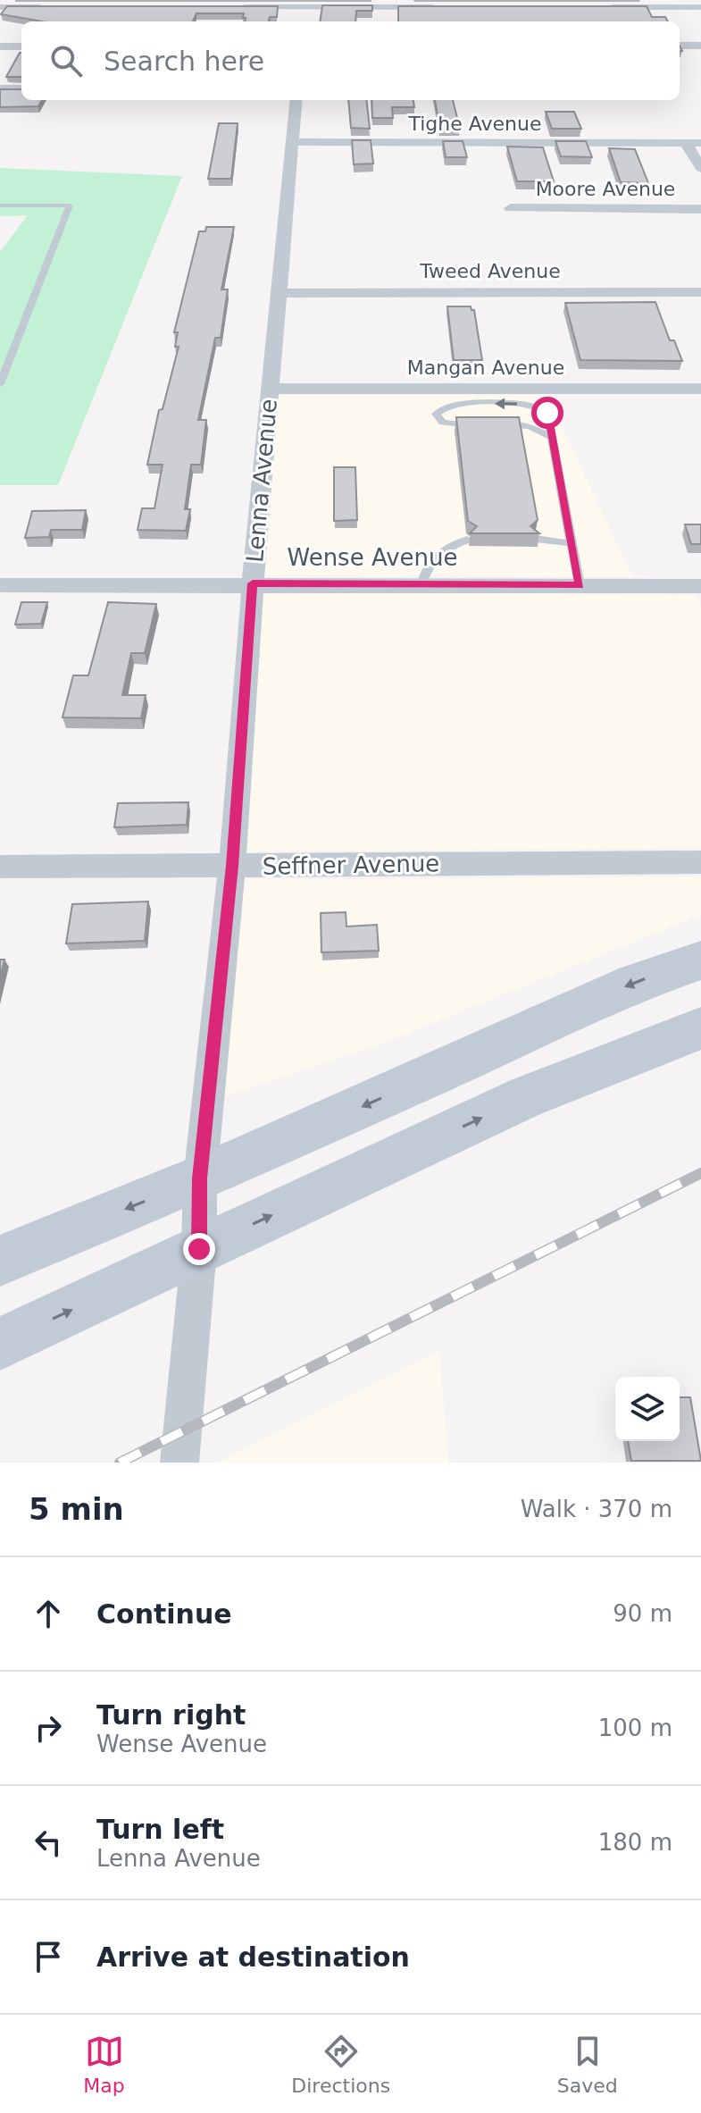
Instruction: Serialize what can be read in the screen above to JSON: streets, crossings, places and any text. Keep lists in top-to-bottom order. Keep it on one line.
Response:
{"streets":{"street":["Tighe Avenue","Moore Avenue","Tweed Avenue","Mangan Avenue","Lenna Avenue","Wense Avenue","Seffner Avenue"]},"crossings":[["Tighe Avenue","Lenna Avenue"],["Tweed Avenue","Lenna Avenue"],["Mangan Avenue","Lenna Avenue"],["Lenna Avenue","Wense Avenue"],["Lenna Avenue","Seffner Avenue"]],"page":{"search":"Search here","heading":["5 min","Walk · 370 m"],"list":[["Continue","90 m"],["Turn right","Wense Avenue","100 m"],["Turn left","Lenna Avenue","180 m"],"Arrive at destination"],"nav":["Map","Directions","Saved"]}}
